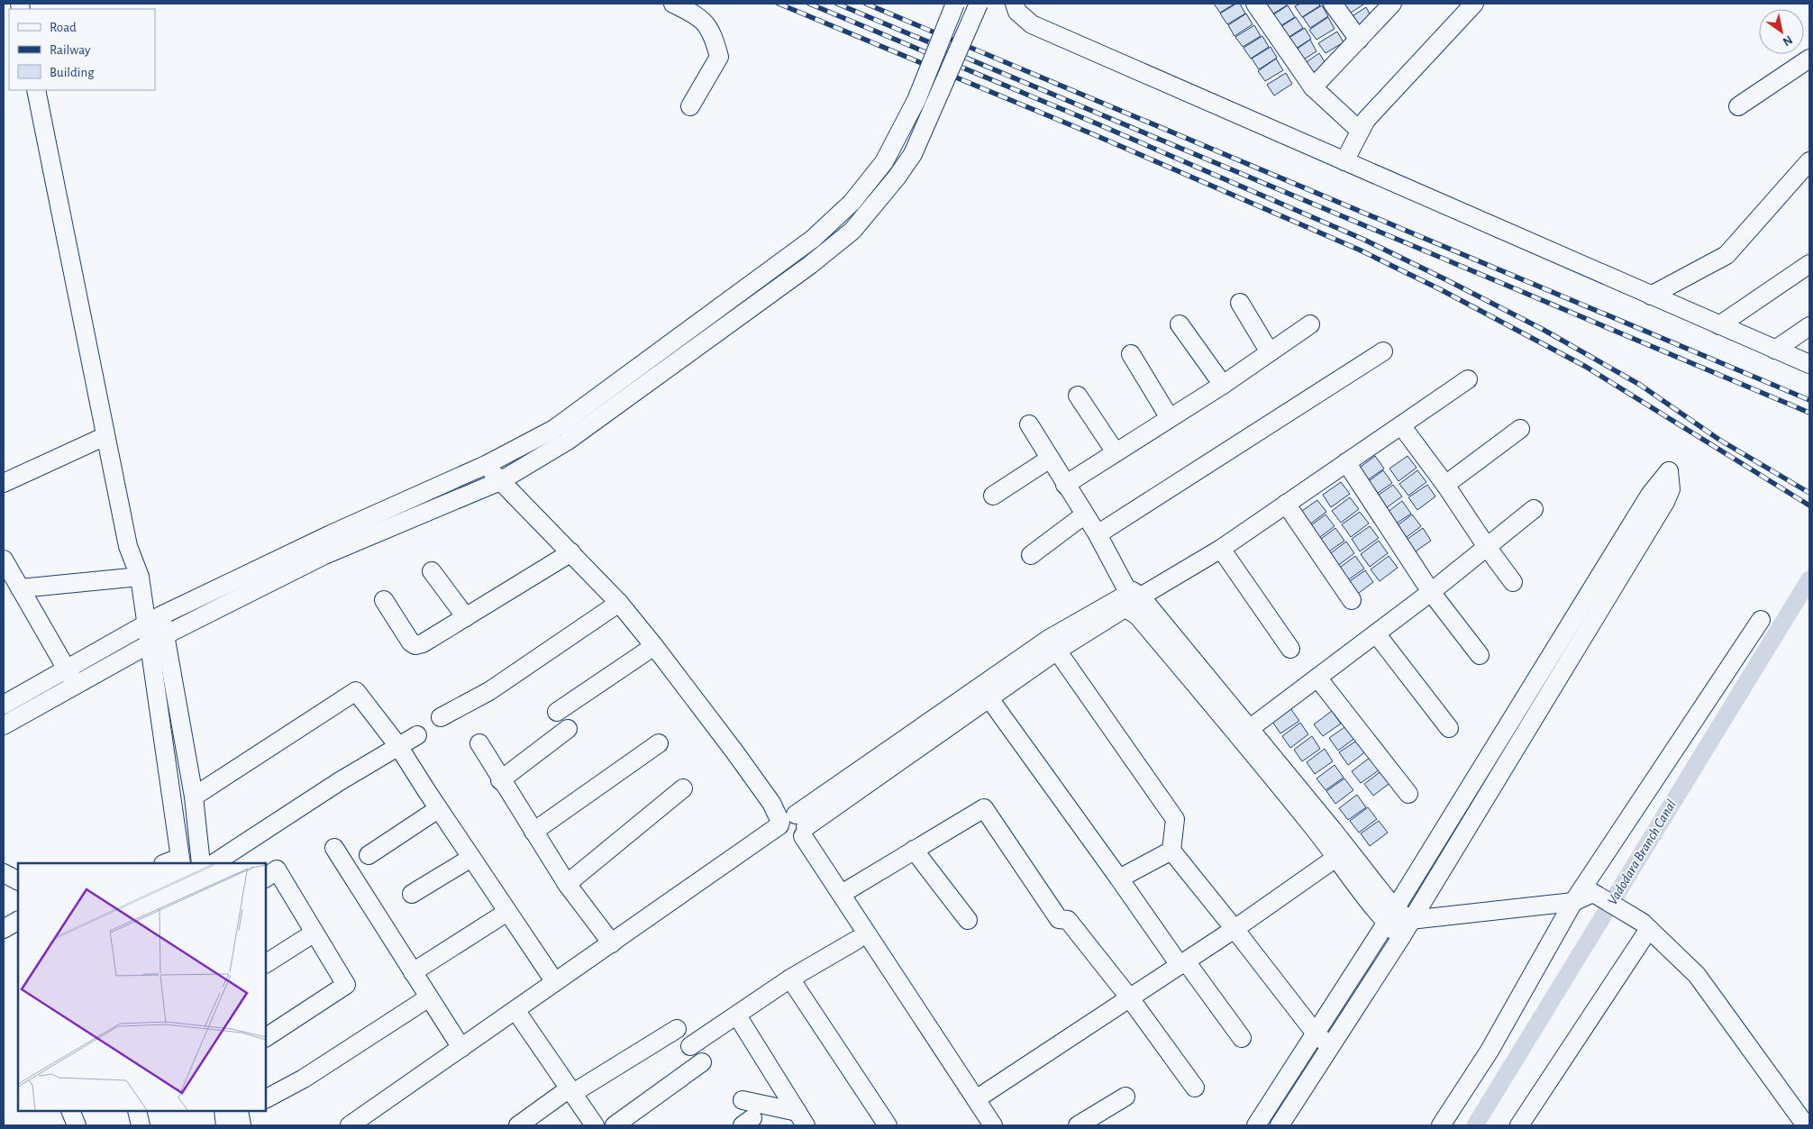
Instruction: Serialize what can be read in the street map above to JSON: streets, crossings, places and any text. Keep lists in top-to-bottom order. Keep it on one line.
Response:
{"water":["Vadodara Branch Canal"],"legend":["Road","Railway","Building"],"north":"bottom right"}
